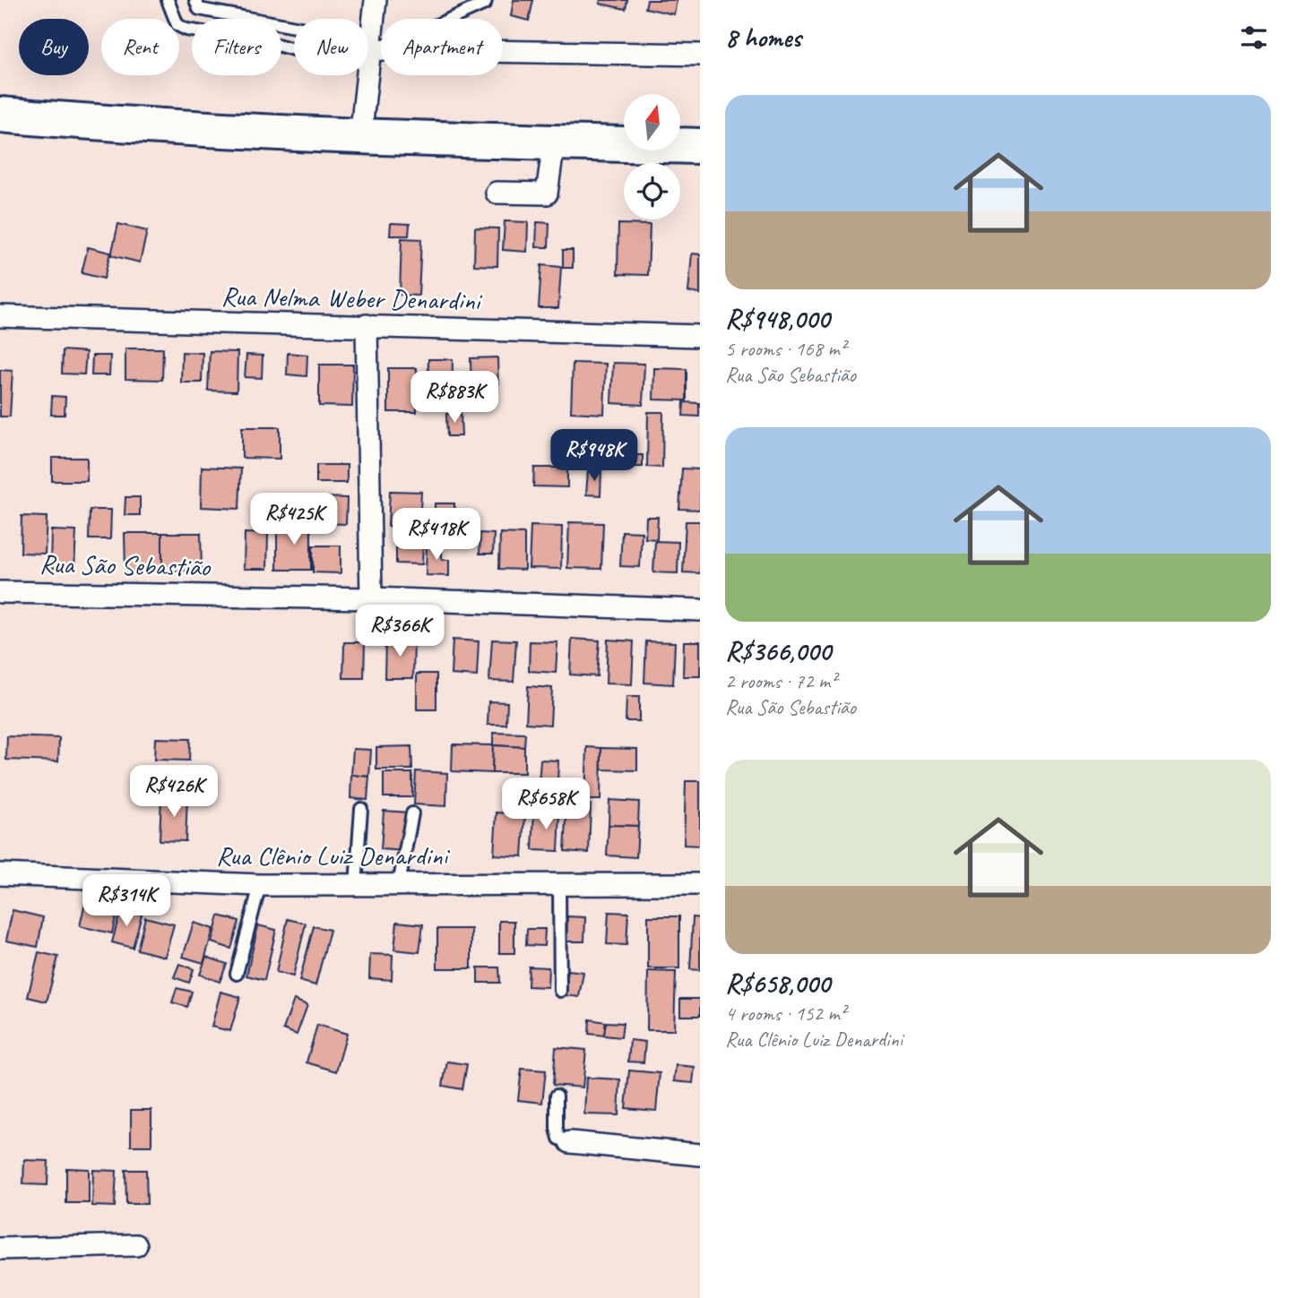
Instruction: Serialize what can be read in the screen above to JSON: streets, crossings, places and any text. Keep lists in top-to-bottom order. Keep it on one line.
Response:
{"streets":{"street":["Rua Nelma Weber Denardini","Rua São Sebastião","Rua Clênio Luiz Denardini"]},"north":"top","page":{"heading":"8 homes","chip":["Buy","Rent","Filters","New","Apartment"],"list":[{"name":"R$948,000","note":"5 rooms · 168 m² · Rua São Sebastião"},{"name":"R$366,000","note":"2 rooms · 72 m² · Rua São Sebastião"},{"name":"R$658,000","note":"4 rooms · 152 m² · Rua Clênio Luiz Denardini"}],"price":["R$883K","R$948K","R$425K","R$418K","R$366K","R$426K","R$658K","R$314K"]}}
